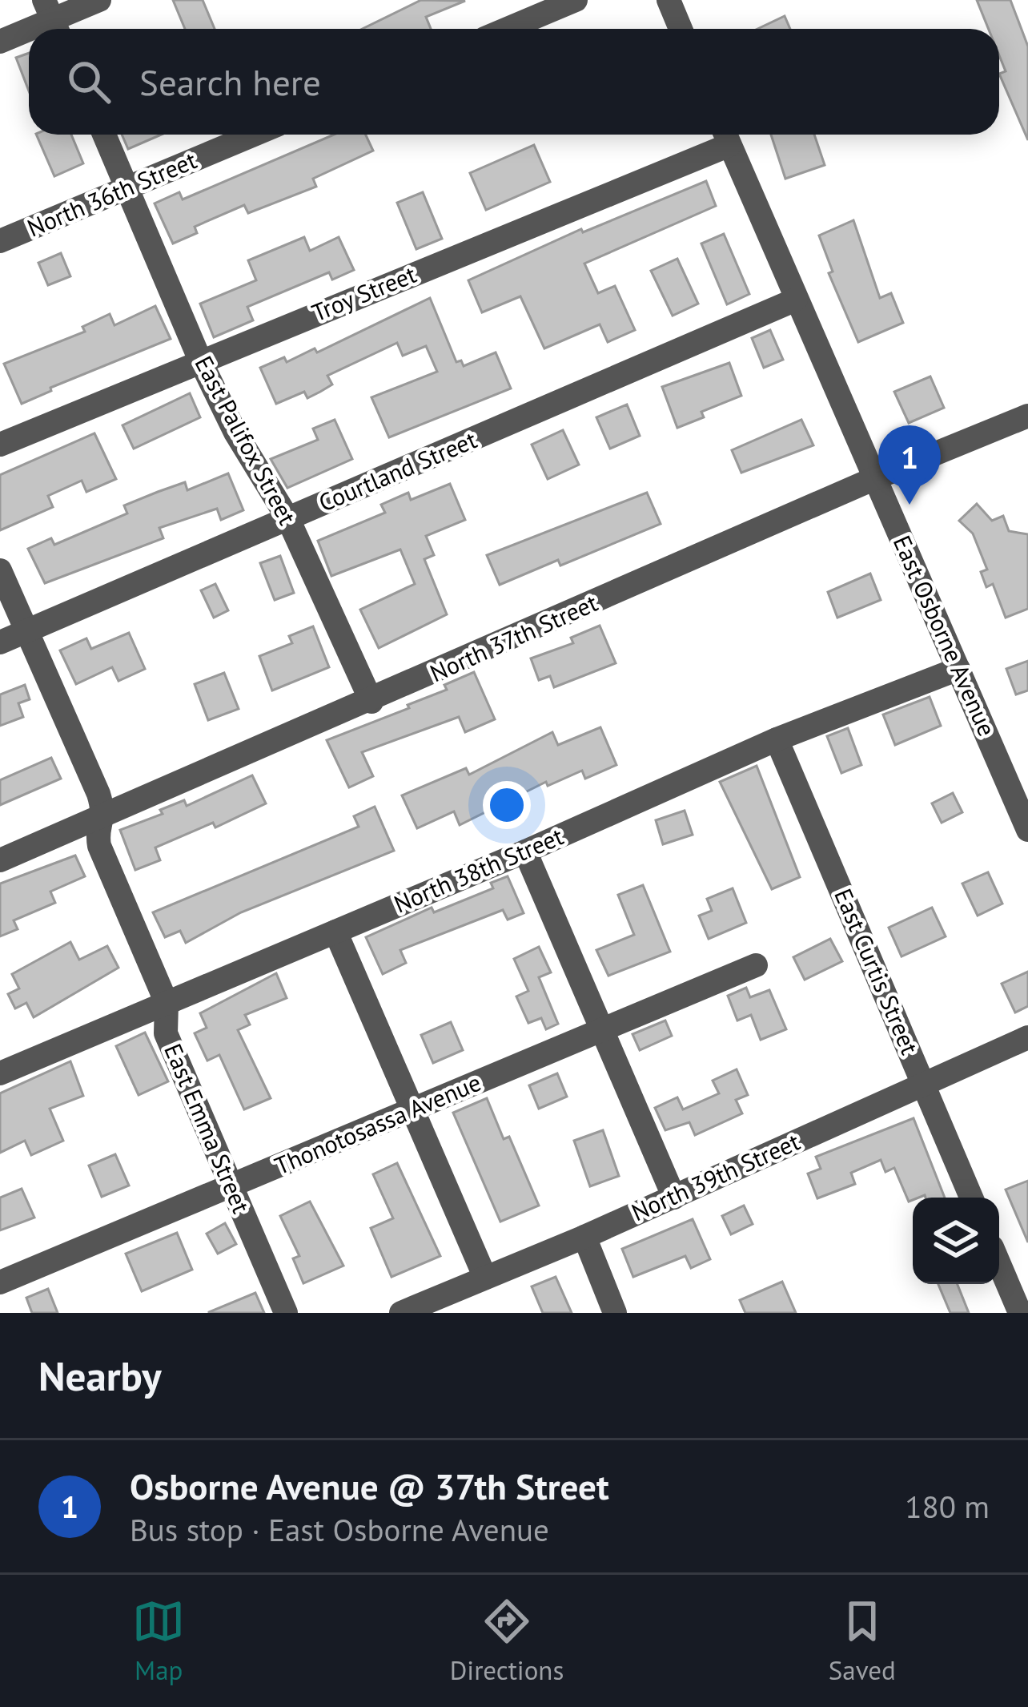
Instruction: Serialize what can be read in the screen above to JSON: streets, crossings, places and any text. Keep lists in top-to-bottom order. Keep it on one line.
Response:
{"streets":{"street":["North 36th Street","Troy Street","East Palifox Street","Courtland Street","East Osborne Avenue","North 37th Street","North 38th Street","East Curtis Street","Thonotosassa Avenue","East Emma Street","North 39th Street"]},"crossings":[["North 36th Street","East Palifox Street"],["Troy Street","East Palifox Street"],["Troy Street","East Osborne Avenue"],["East Palifox Street","Courtland Street"],["East Palifox Street","North 37th Street"],["Courtland Street","East Osborne Avenue"],["Courtland Street","East Emma Street"],["East Osborne Avenue","North 37th Street"],["East Osborne Avenue","North 38th Street"],["North 37th Street","East Emma Street"],["North 38th Street","East Curtis Street"],["North 38th Street","East Emma Street"],["East Curtis Street","North 39th Street"],["Thonotosassa Avenue","East Emma Street"]],"page":{"search":"Search here","pins":"1","heading":"Nearby","list":[{"mark":"1","name":"Osborne Avenue @ 37th Street","note":"Bus stop · East Osborne Avenue","value":"180 m"}],"nav":["Map","Directions","Saved"]}}
